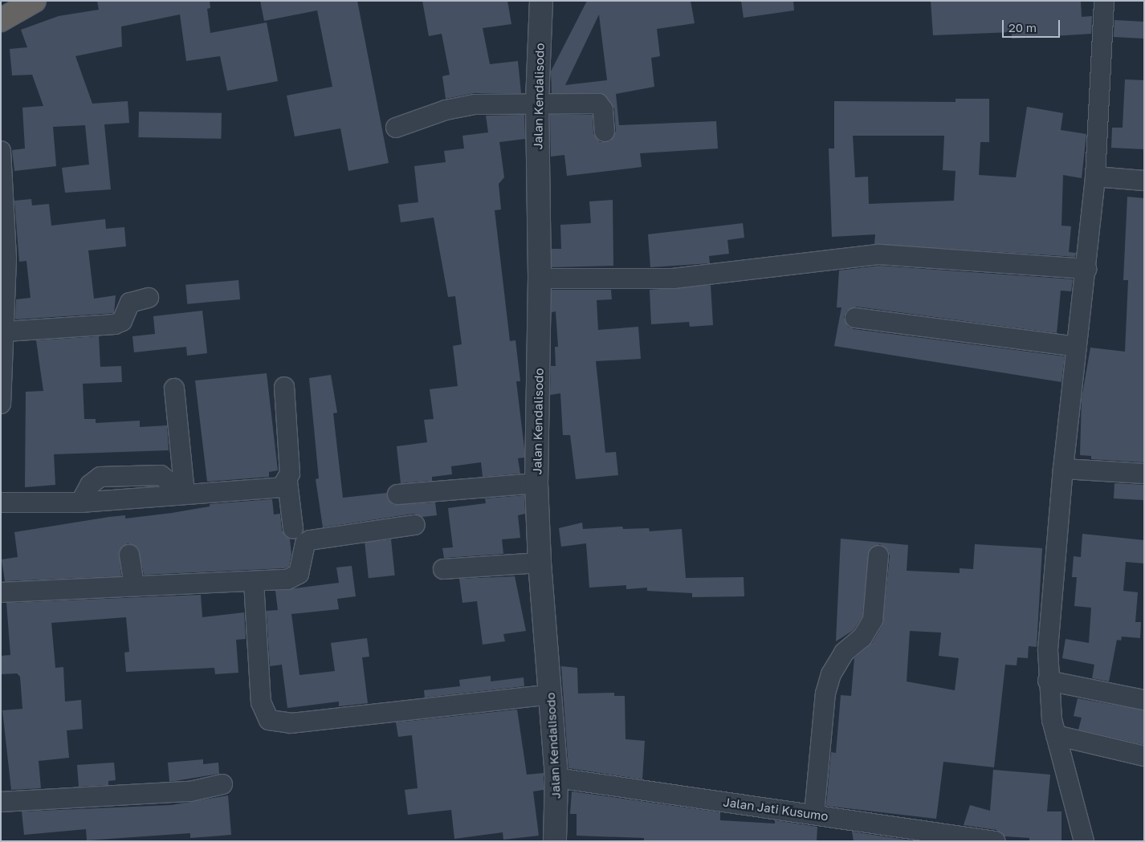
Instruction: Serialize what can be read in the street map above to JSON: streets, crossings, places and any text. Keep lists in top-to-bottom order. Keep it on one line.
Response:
{"streets":{"street":["Jalan Kendalisodo","Jalan Jati Kusumo"]},"crossings":[["Jalan Kendalisodo","Jalan Jati Kusumo"]],"scale_bar":"20 m"}
